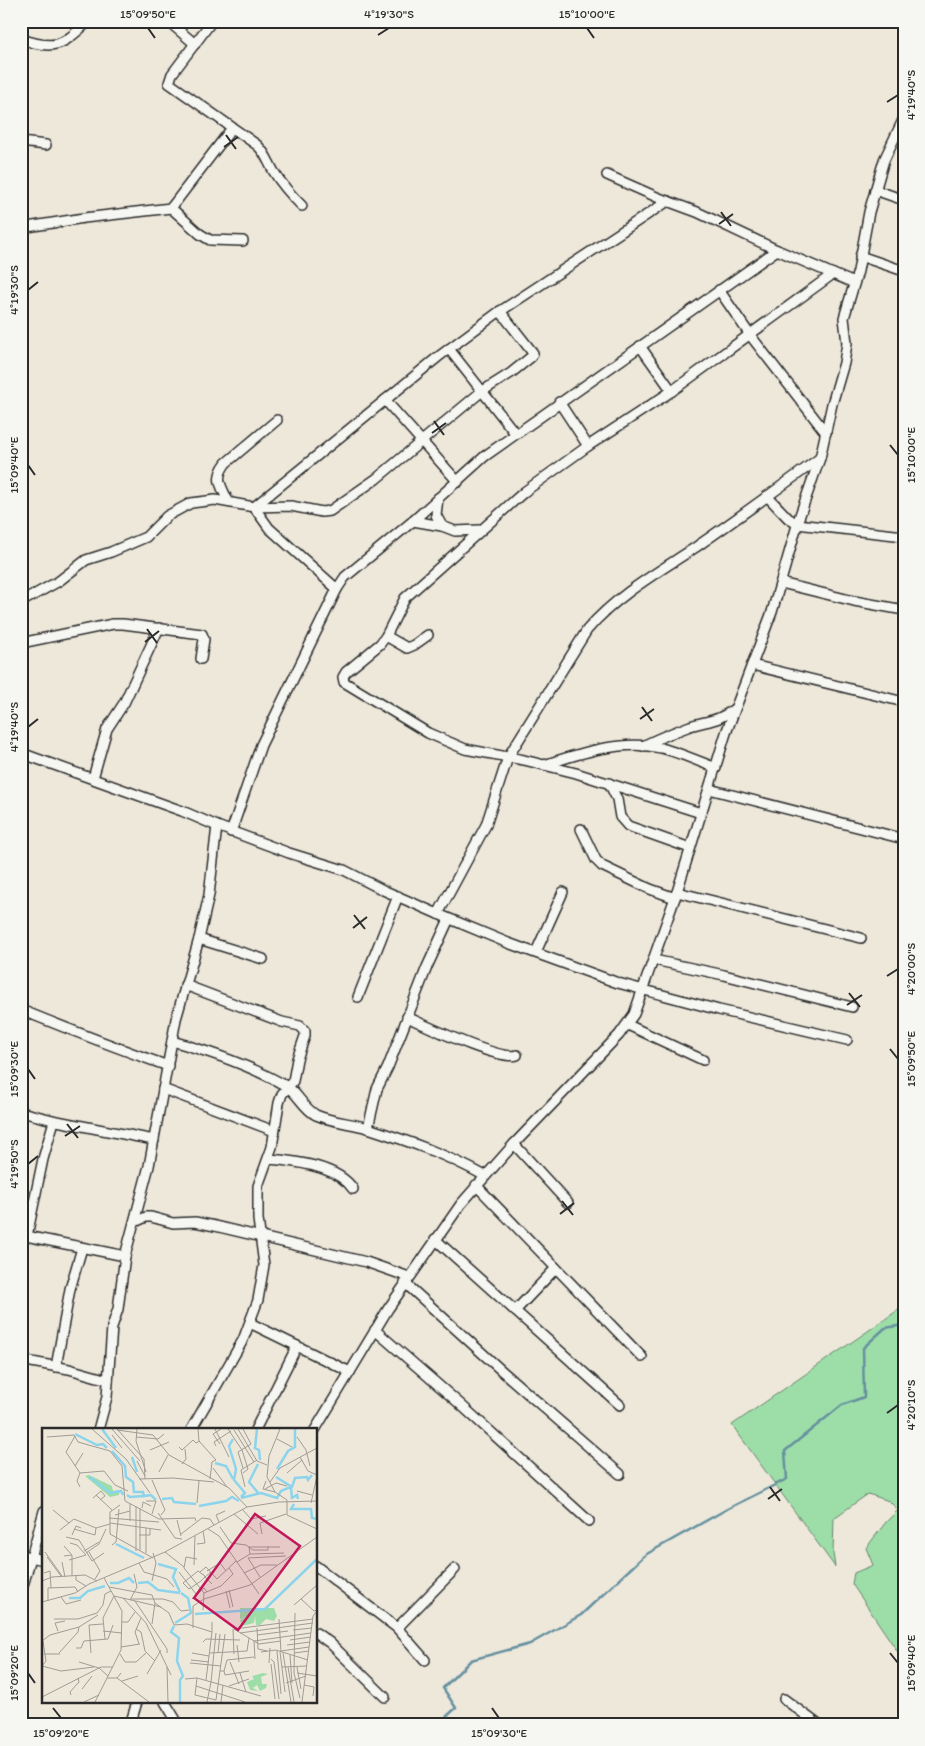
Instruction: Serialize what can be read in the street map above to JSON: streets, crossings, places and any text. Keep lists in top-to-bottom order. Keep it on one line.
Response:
{"coordinates":["15°09'50\"E","4°19'30\"S","15°10'00\"E","4°19'40\"S","15°09'40\"E","4°20'00\"S","15°09'30\"E","4°19'50\"S","4°20'10\"S","15°09'20\"E"]}
